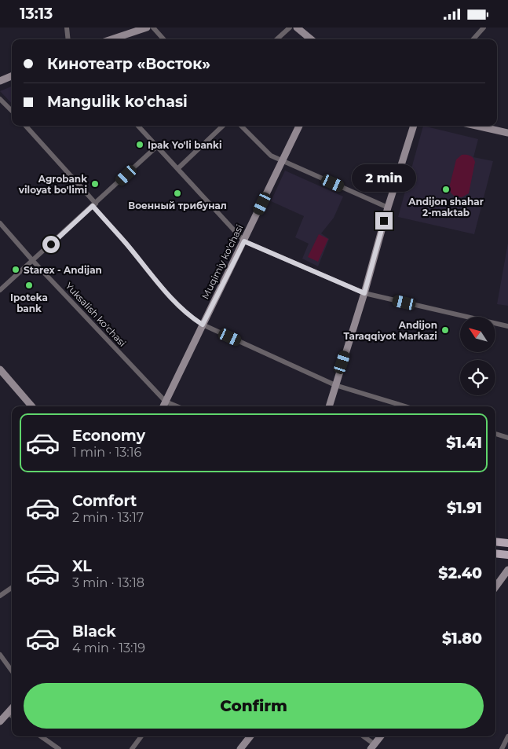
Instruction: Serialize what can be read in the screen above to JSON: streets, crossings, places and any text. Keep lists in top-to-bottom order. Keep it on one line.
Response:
{"streets":{"street":["Muqimiy ko'chasi","Yuksalish ko'chasi"]},"crossings":[["Muqimiy ko'chasi","Yuksalish ko'chasi"]],"places":["Ipak Yo'li banki","Agrobank viloyat bo'limi","Andijon shahar 2-maktab","Военный трибунал","Starex - Andijan","Ipoteka bank","Andijon Taraqqiyot Markazi"],"north":"top left","page":{"status":"13:13","banner":["Кинотеатр «Восток»","Mangulik ko'chasi"],"bubble":"2 min","list":[{"name":"Economy","note":"1 min · 13:16","value":"$1.41"},{"name":"Comfort","note":"2 min · 13:17","value":"$1.91"},{"name":"XL","note":"3 min · 13:18","value":"$2.40"},{"name":"Black","note":"4 min · 13:19","value":"$1.80"}],"buttons":"Confirm"}}
